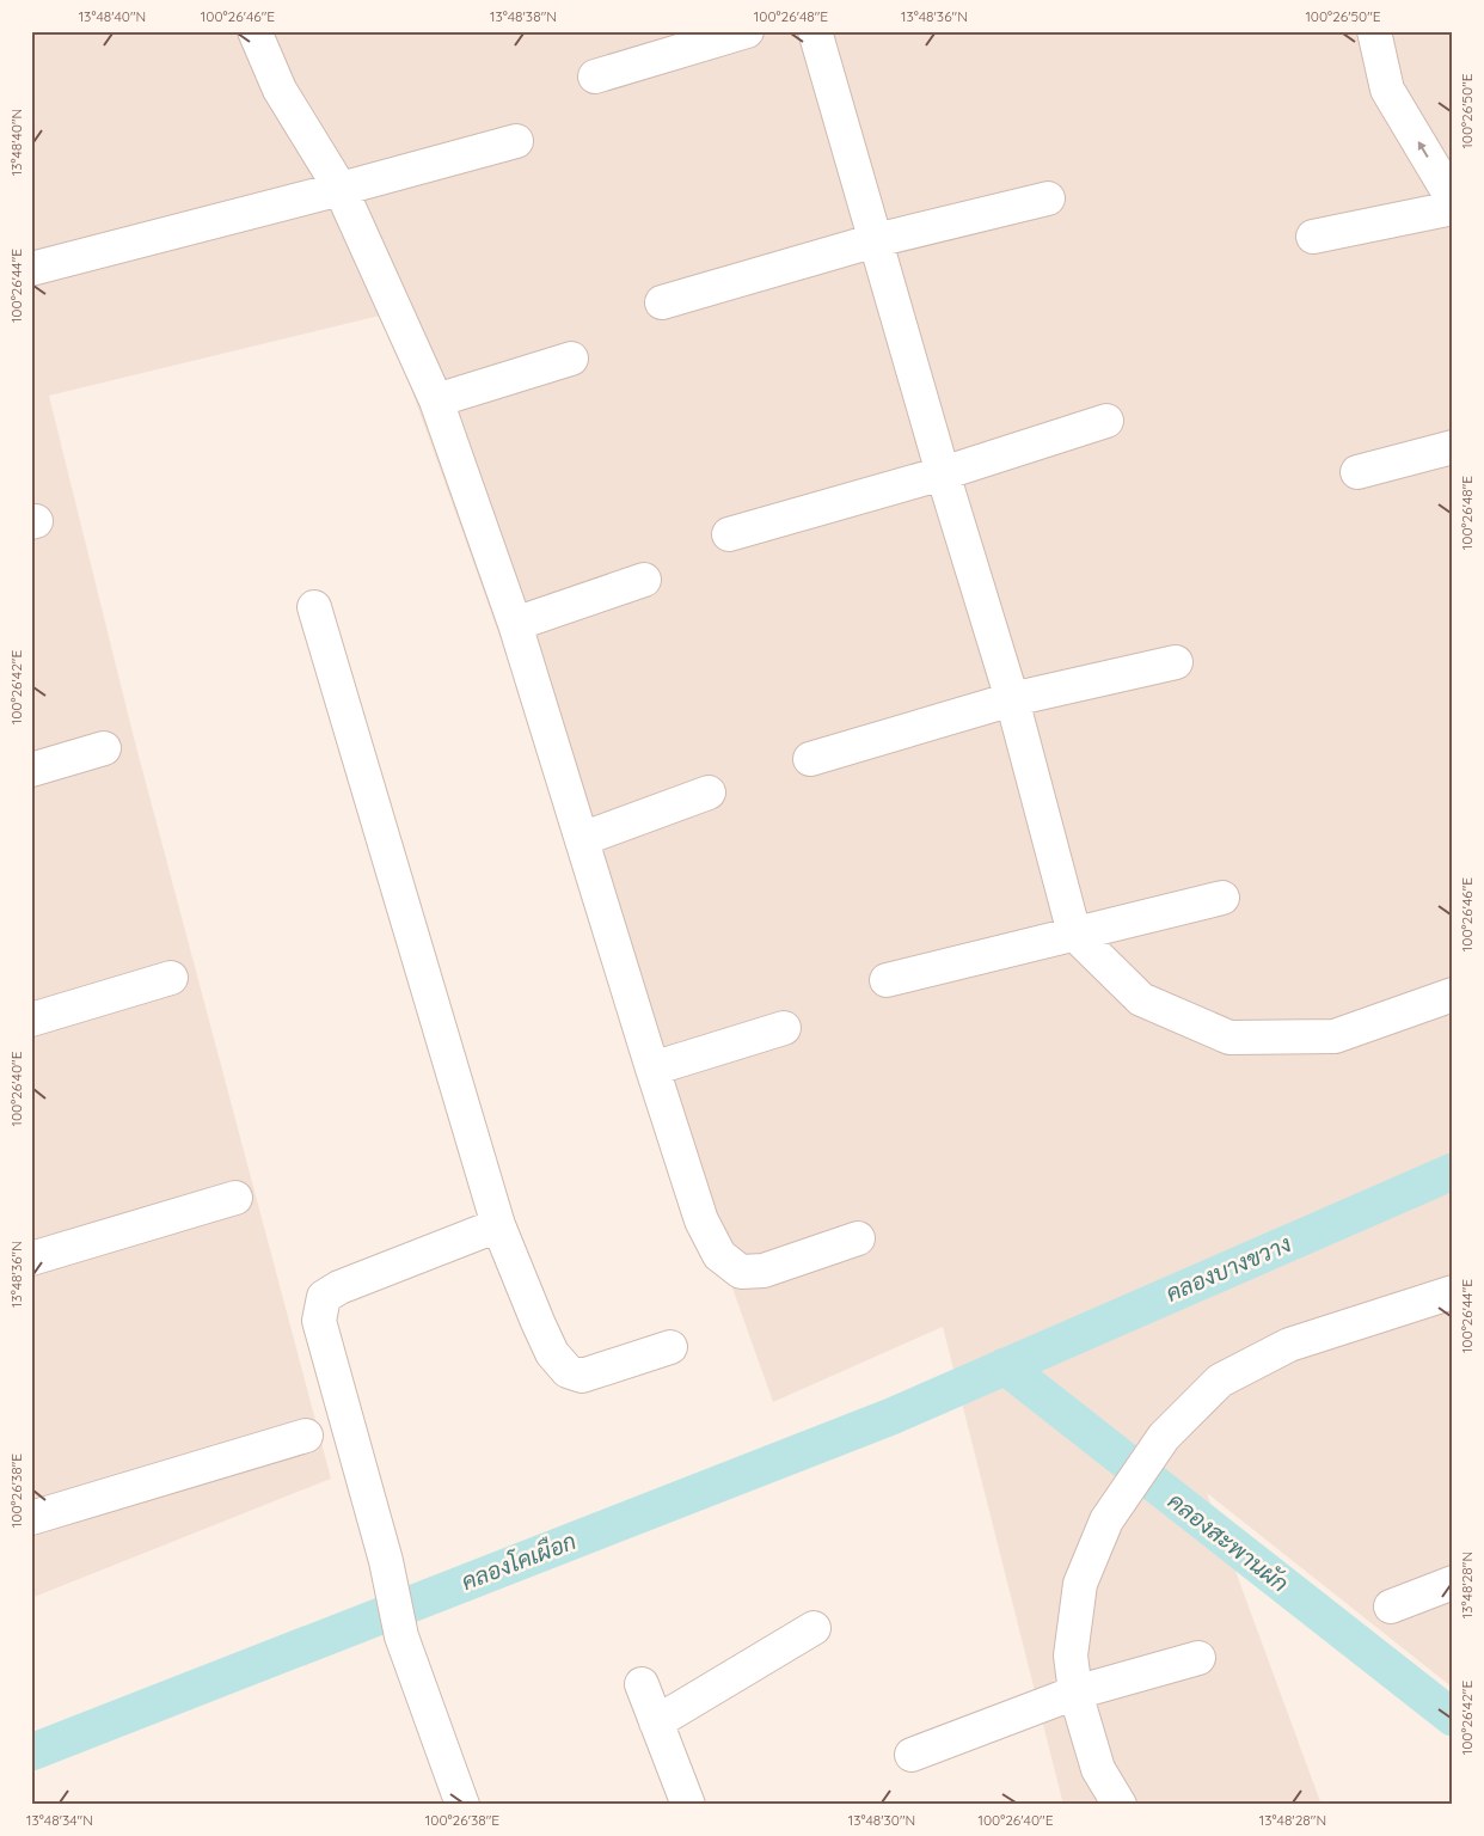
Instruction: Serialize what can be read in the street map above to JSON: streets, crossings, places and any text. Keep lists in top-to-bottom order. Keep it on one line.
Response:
{"water":["คลองบางขวาง","คลองสะพานผัก","คลองโคเผือก"],"coordinates":["13°48'40\"N","100°26'46\"E","13°48'38\"N","100°26'48\"E","13°48'36\"N","100°26'50\"E","100°26'44\"E","100°26'42\"E","100°26'40\"E","100°26'38\"E","13°48'28\"N","13°48'34\"N","13°48'30\"N"]}
